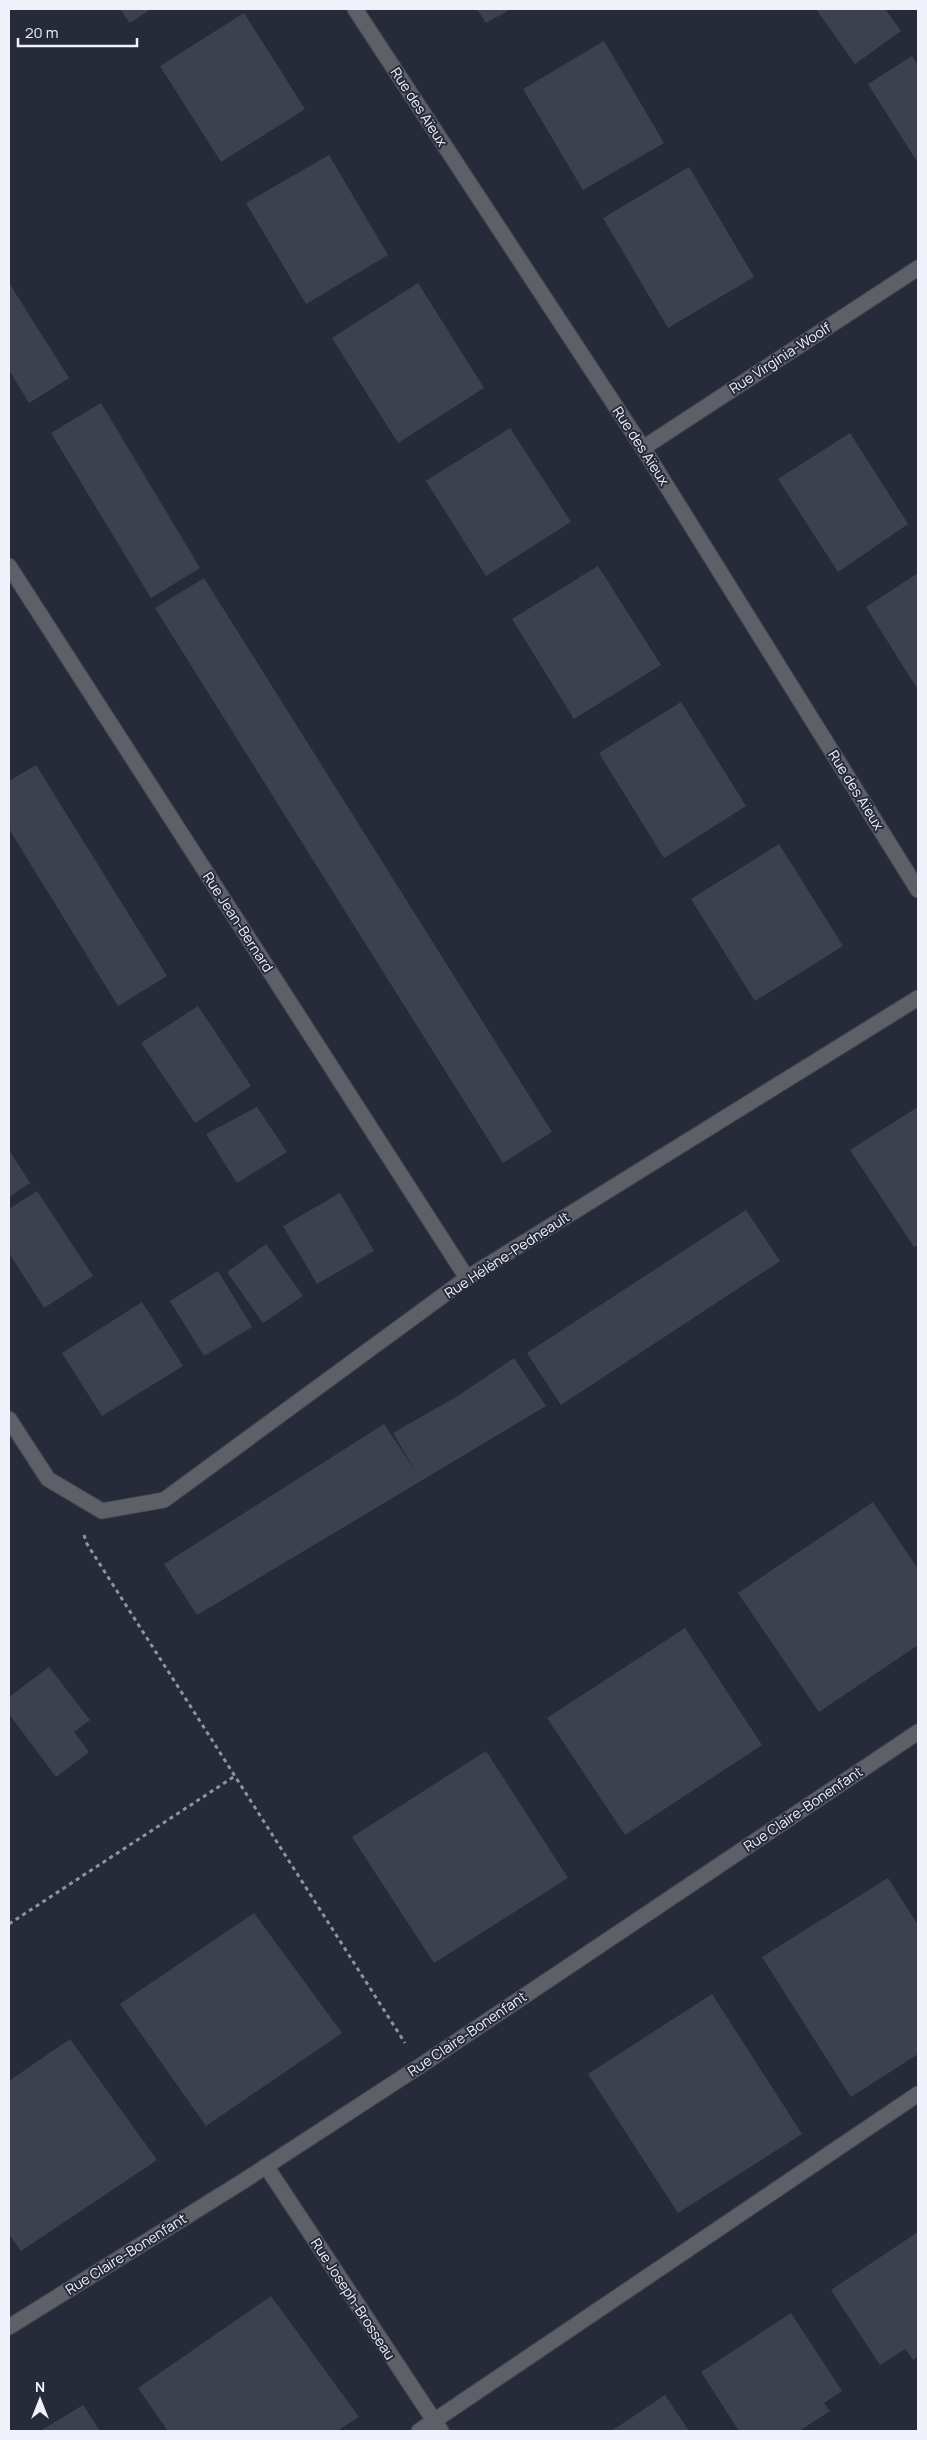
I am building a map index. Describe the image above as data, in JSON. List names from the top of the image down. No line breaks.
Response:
{"streets":{"street":["Rue des Aïeux","Rue Virginia-Woolf","Rue Jean-Bernard","Rue Hélène-Pedneault","Rue Claire-Bonenfant","Rue Joseph-Brosseau"]},"crossings":[["Rue des Aïeux","Rue Virginia-Woolf"],["Rue Jean-Bernard","Rue Hélène-Pedneault"],["Rue Claire-Bonenfant","Rue Joseph-Brosseau"]],"scale_bar":"20 m","north":"top"}
